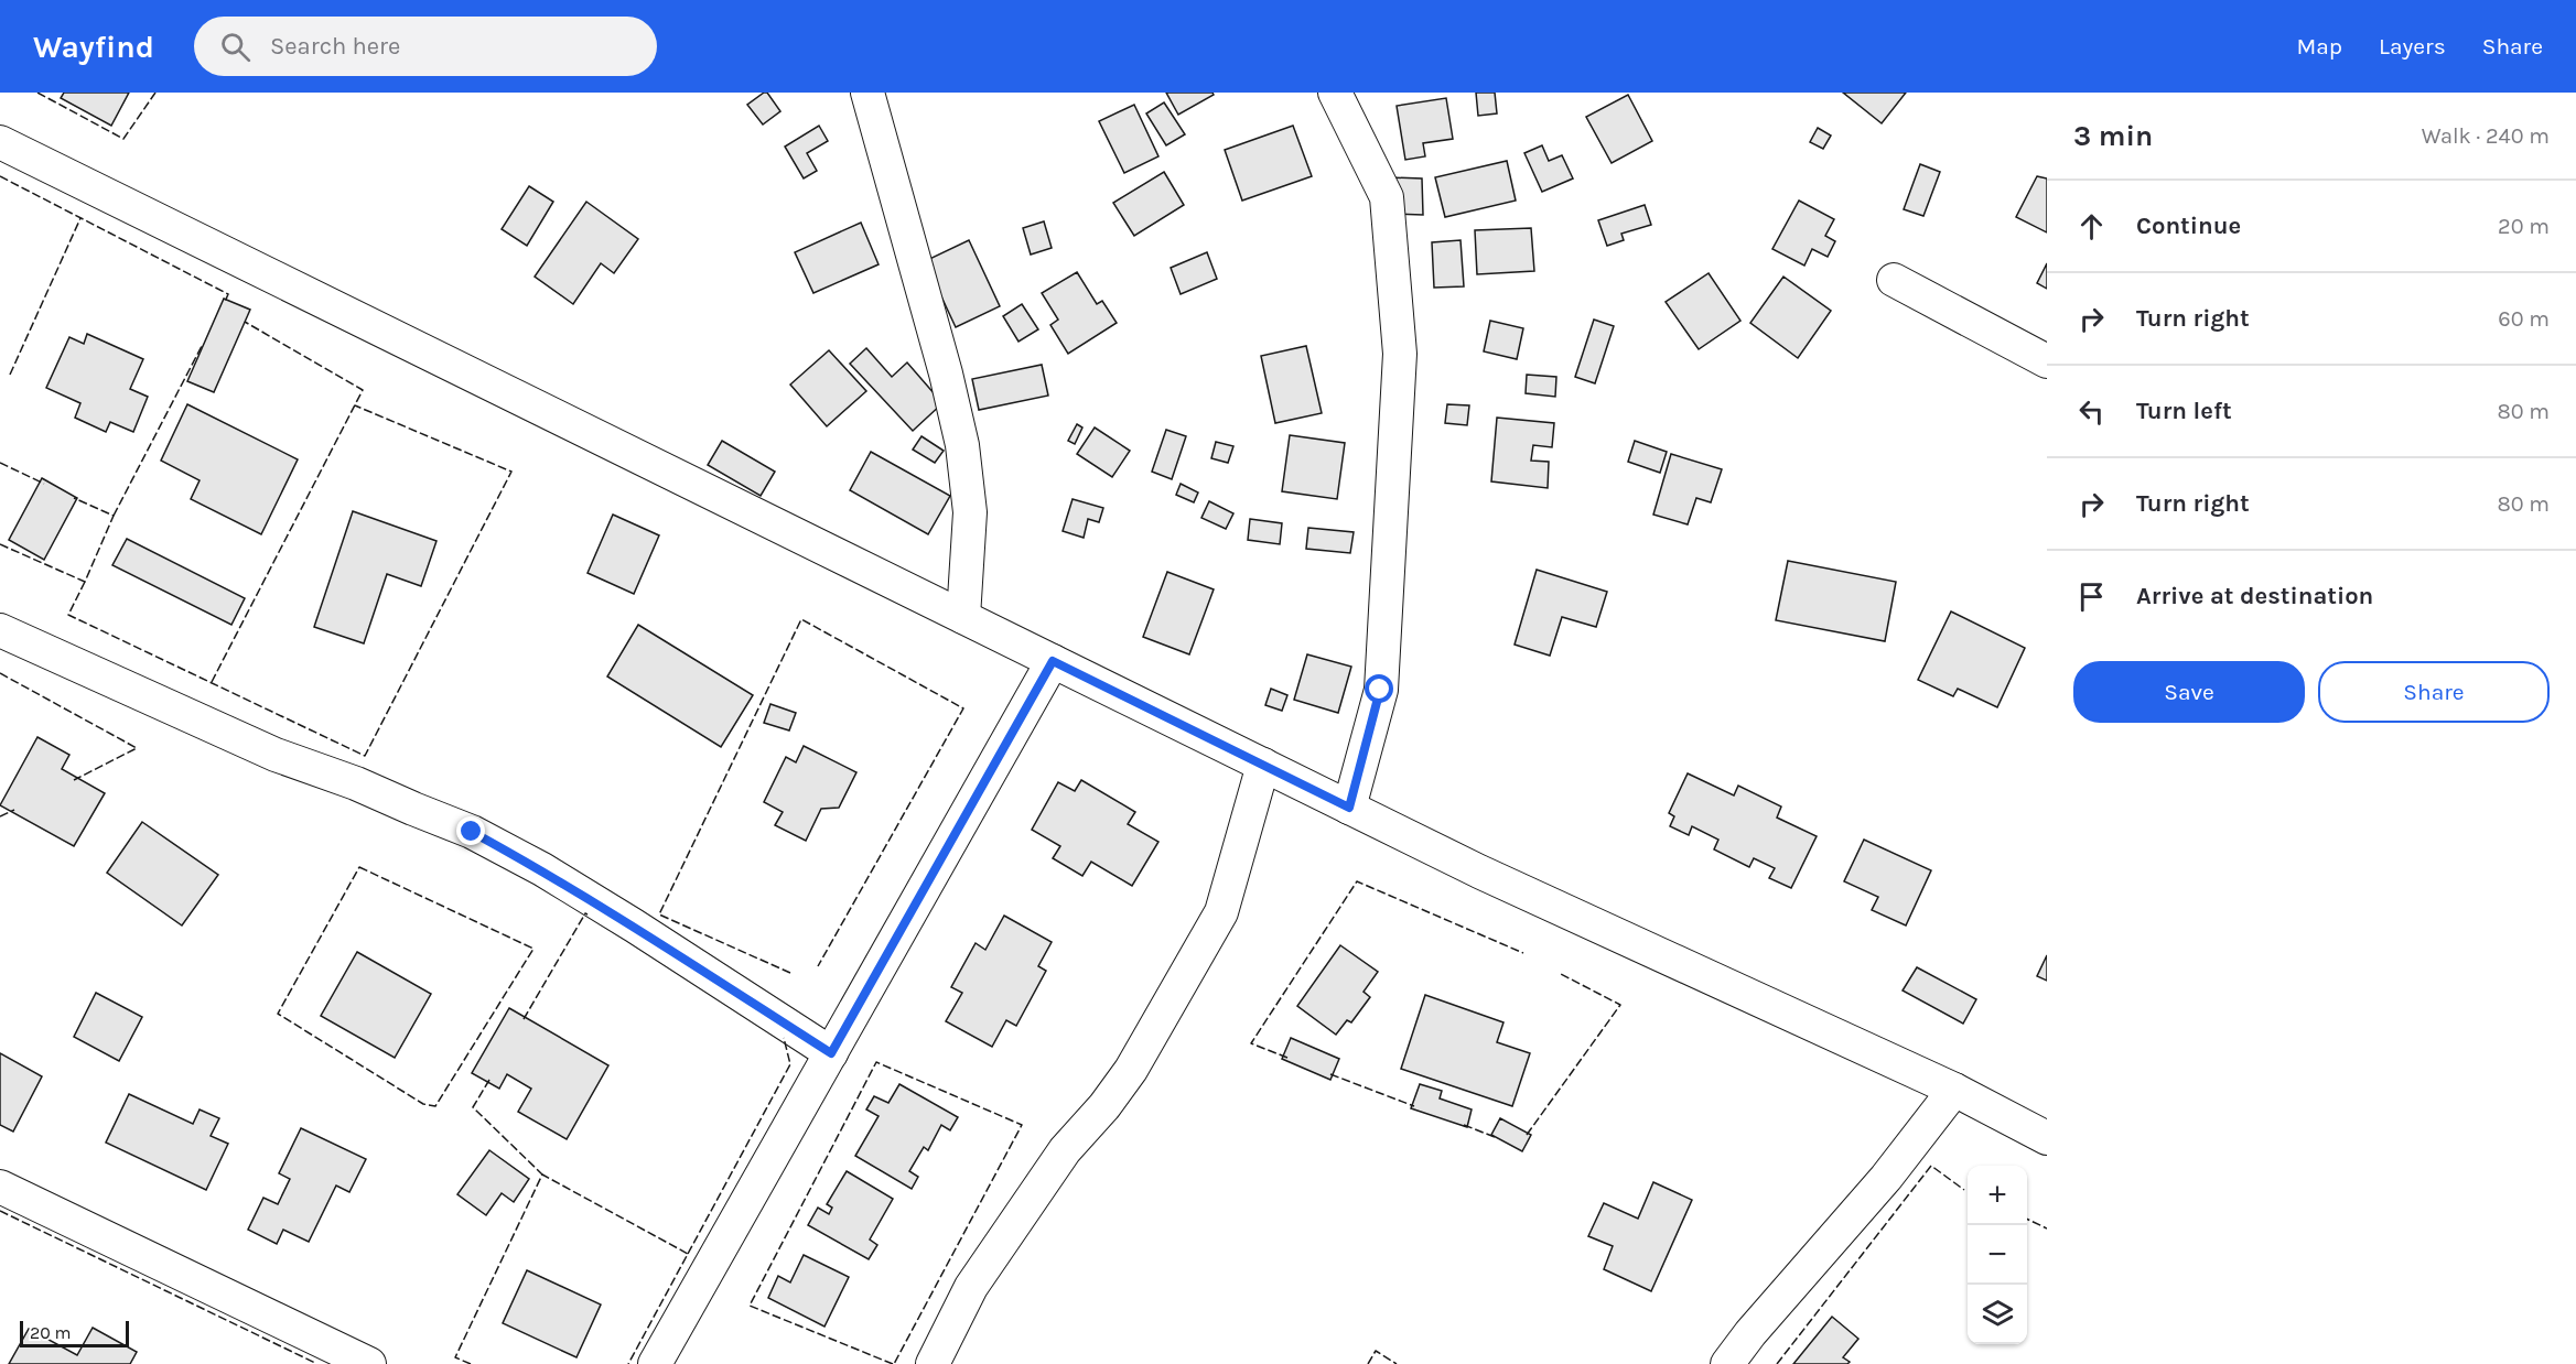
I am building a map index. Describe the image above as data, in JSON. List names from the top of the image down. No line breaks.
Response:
{"scale_bar":"20 m","page":{"header":"Wayfind","search":"Search here","nav":["Map","Layers","Share"],"heading":["3 min","Walk · 240 m"],"list":[["Continue","20 m"],["Turn right","60 m"],["Turn left","80 m"],["Turn right","80 m"],"Arrive at destination"],"buttons":["Save","Share"],"map_buttons":["+","−"],"scale":"20 m"}}
